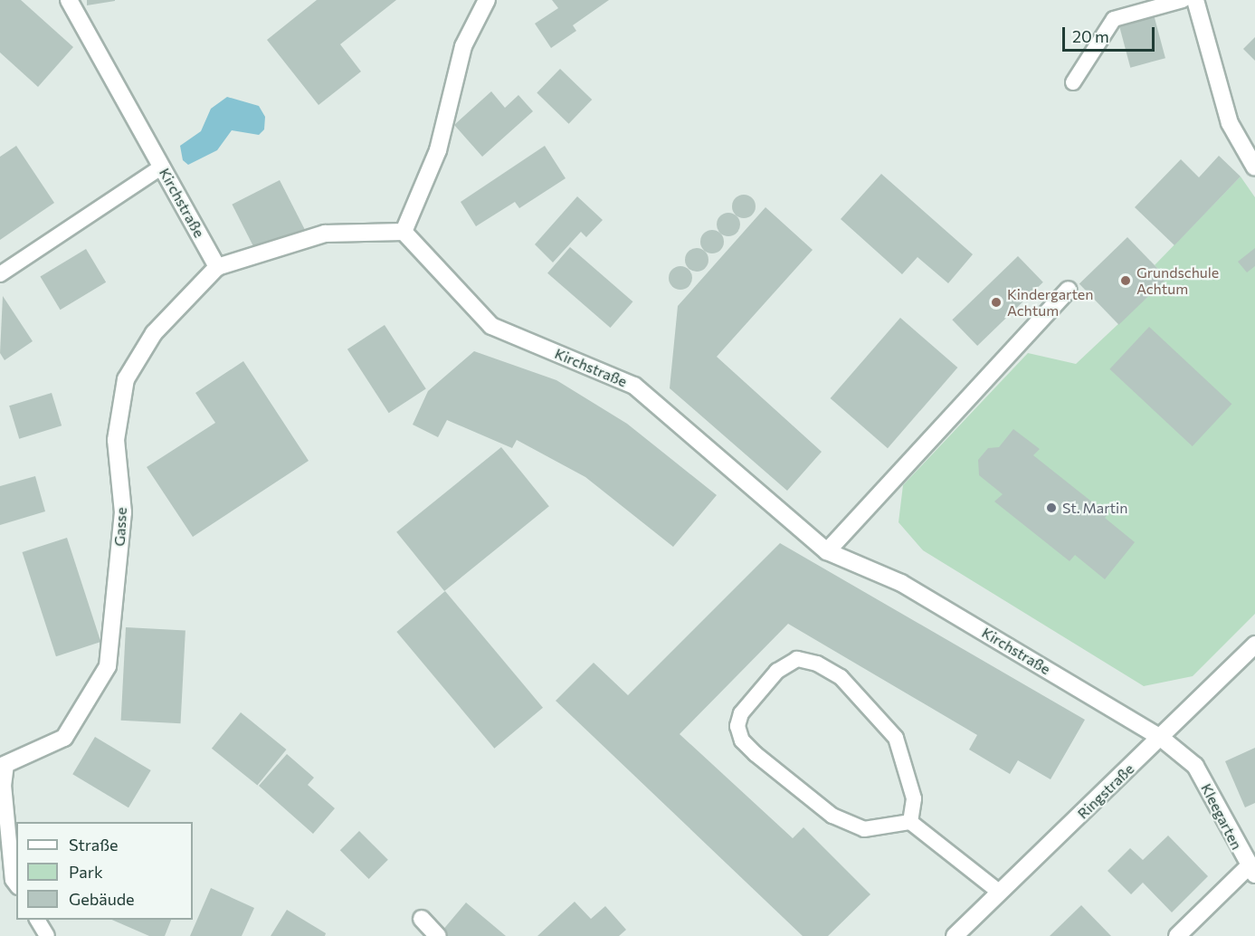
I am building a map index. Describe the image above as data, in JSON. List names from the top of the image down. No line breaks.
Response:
{"streets":{"street":["Kirchstraße","Gasse","Ringstraße","Kleegarten"]},"crossings":[["Kirchstraße","Gasse"],["Kirchstraße","Ringstraße"],["Kirchstraße","Kleegarten"]],"places":["Grundschule Achtum","Kindergarten Achtum","St. Martin"],"legend":["Straße","Park","Gebäude"],"scale_bar":"20 m"}
